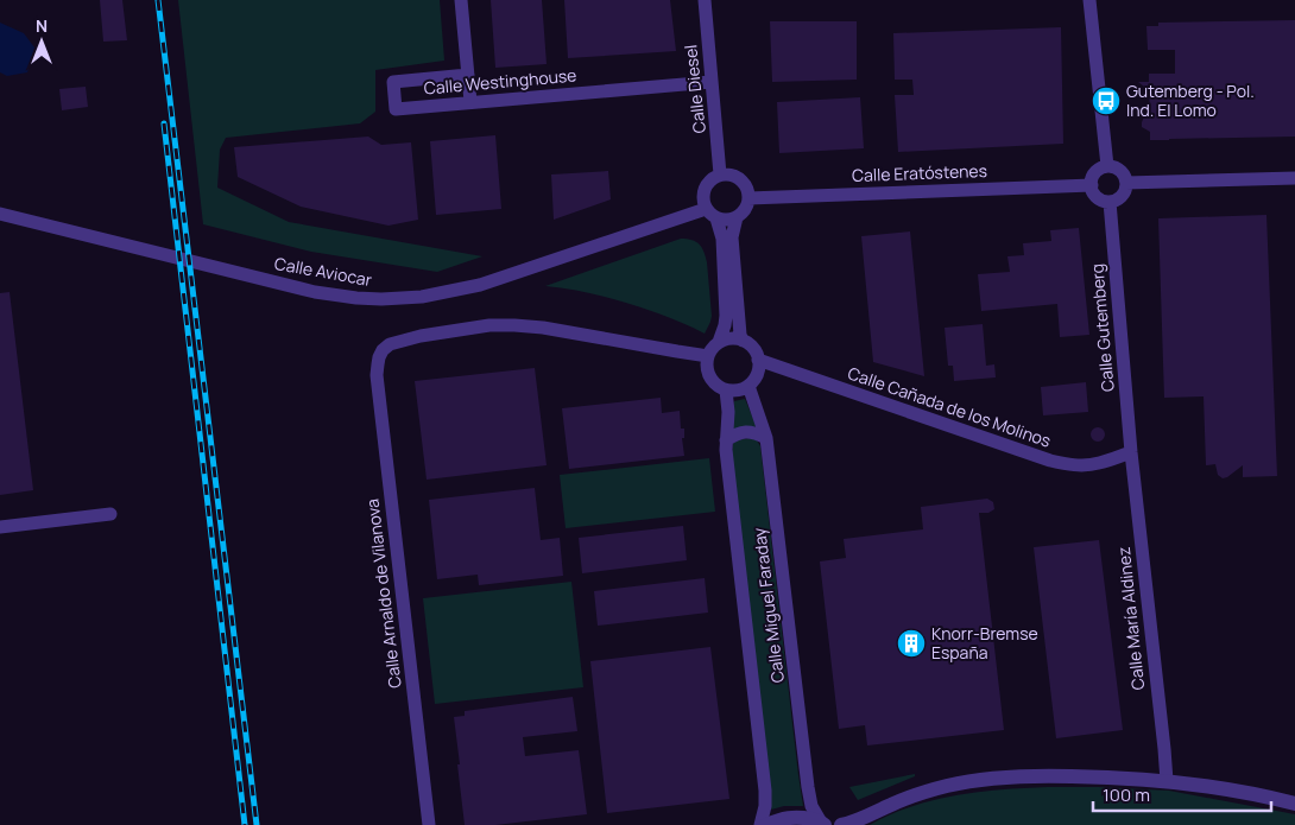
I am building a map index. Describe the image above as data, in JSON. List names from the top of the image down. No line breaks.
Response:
{"streets":{"street":["Calle Westinghouse","Calle Diesel","Calle Eratóstenes","Calle Aviocar","Calle Gutemberg","Calle Cañada de los Molinos","Calle Arnaldo de Vilanova","Calle Miguel Faraday","Calle María Aldinez"]},"crossings":[["Calle Westinghouse","Calle Diesel"],["Calle Diesel","Calle Eratóstenes"],["Calle Diesel","Calle Aviocar"],["Calle Eratóstenes","Calle Aviocar"],["Calle Eratóstenes","Calle Gutemberg"],["Calle Gutemberg","Calle Cañada de los Molinos"],["Calle Gutemberg","Calle María Aldinez"],["Calle Cañada de los Molinos","Calle Arnaldo de Vilanova"],["Calle Cañada de los Molinos","Calle Miguel Faraday"],["Calle Cañada de los Molinos","Calle María Aldinez"],["Calle Arnaldo de Vilanova","Calle Miguel Faraday"]],"places":{"bus stop":["Gutemberg - Pol. Ind. El Lomo"],"building":["Knorr-Bremse España"]},"scale_bar":"100 m","north":"top"}
